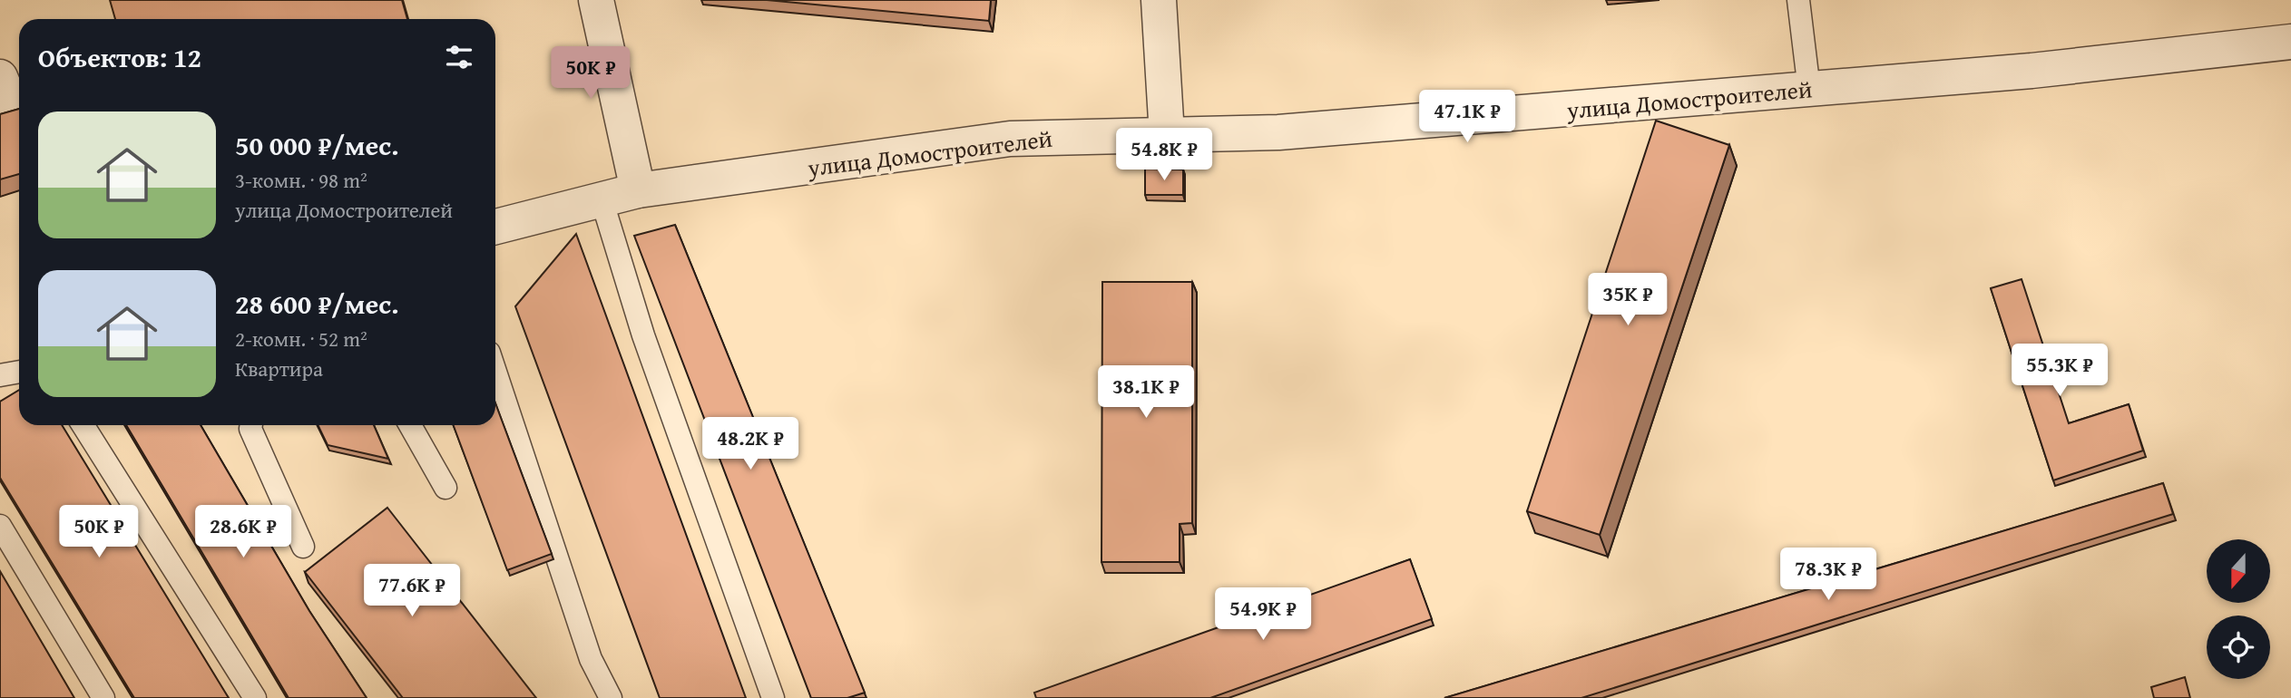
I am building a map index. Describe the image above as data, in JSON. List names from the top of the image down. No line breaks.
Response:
{"streets":{"street":["улица Домостроителей"]},"north":"bottom","page":{"heading":"Объектов: 12","price":["50K ₽","47.1K ₽","54.8K ₽","35K ₽","55.3K ₽","38.1K ₽","48.2K ₽","50K ₽","28.6K ₽","78.3K ₽","77.6K ₽","54.9K ₽"],"list":[{"name":"50 000 ₽/мес.","note":"3-комн. · 98 m² · улица Домостроителей"},{"name":"28 600 ₽/мес.","note":"2-комн. · 52 m² · Квартира"}]}}
